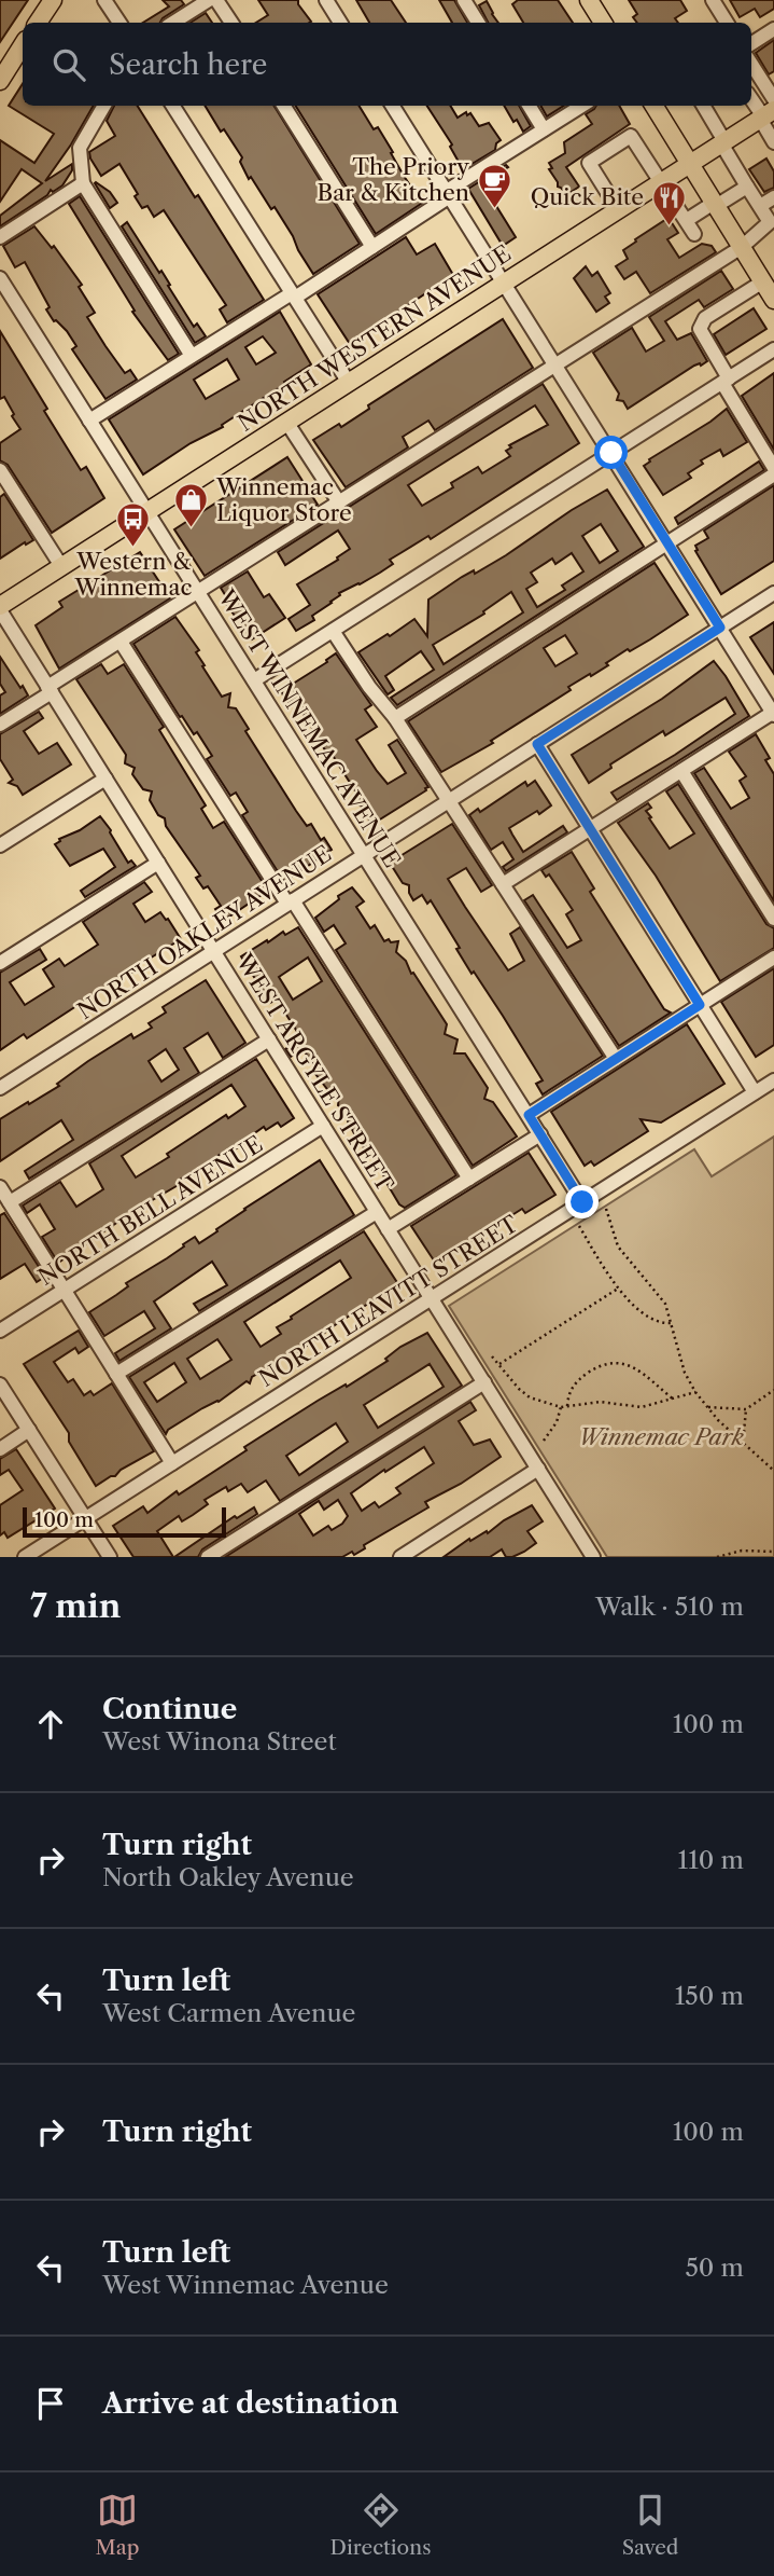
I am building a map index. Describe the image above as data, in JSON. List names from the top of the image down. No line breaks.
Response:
{"streets":{"main road":["NORTH WESTERN AVENUE"],"street":["WEST WINNEMAC AVENUE","NORTH OAKLEY AVENUE","WEST ARGYLE STREET","NORTH BELL AVENUE","NORTH LEAVITT STREET"]},"crossings":[["NORTH WESTERN AVENUE","WEST WINNEMAC AVENUE"],["NORTH WESTERN AVENUE","WEST ARGYLE STREET"],["WEST WINNEMAC AVENUE","NORTH OAKLEY AVENUE"],["WEST WINNEMAC AVENUE","NORTH LEAVITT STREET"],["NORTH OAKLEY AVENUE","WEST ARGYLE STREET"],["WEST ARGYLE STREET","NORTH BELL AVENUE"],["WEST ARGYLE STREET","NORTH LEAVITT STREET"]],"parks":["Winnemac Park"],"places":{"cafe":["The Priory Bar & Kitchen"],"restaurant":["Quick Bite"],"shop":["Winnemac Liquor Store"],"bus stop":["Western & Winnemac"]},"scale_bar":"100 m","page":{"search":"Search here","scale":"100 m","heading":["7 min","Walk · 510 m"],"list":[["Continue","West Winona Street","100 m"],["Turn right","North Oakley Avenue","110 m"],["Turn left","West Carmen Avenue","150 m"],["Turn right","100 m"],["Turn left","West Winnemac Avenue","50 m"],"Arrive at destination"],"nav":["Map","Directions","Saved"]}}
